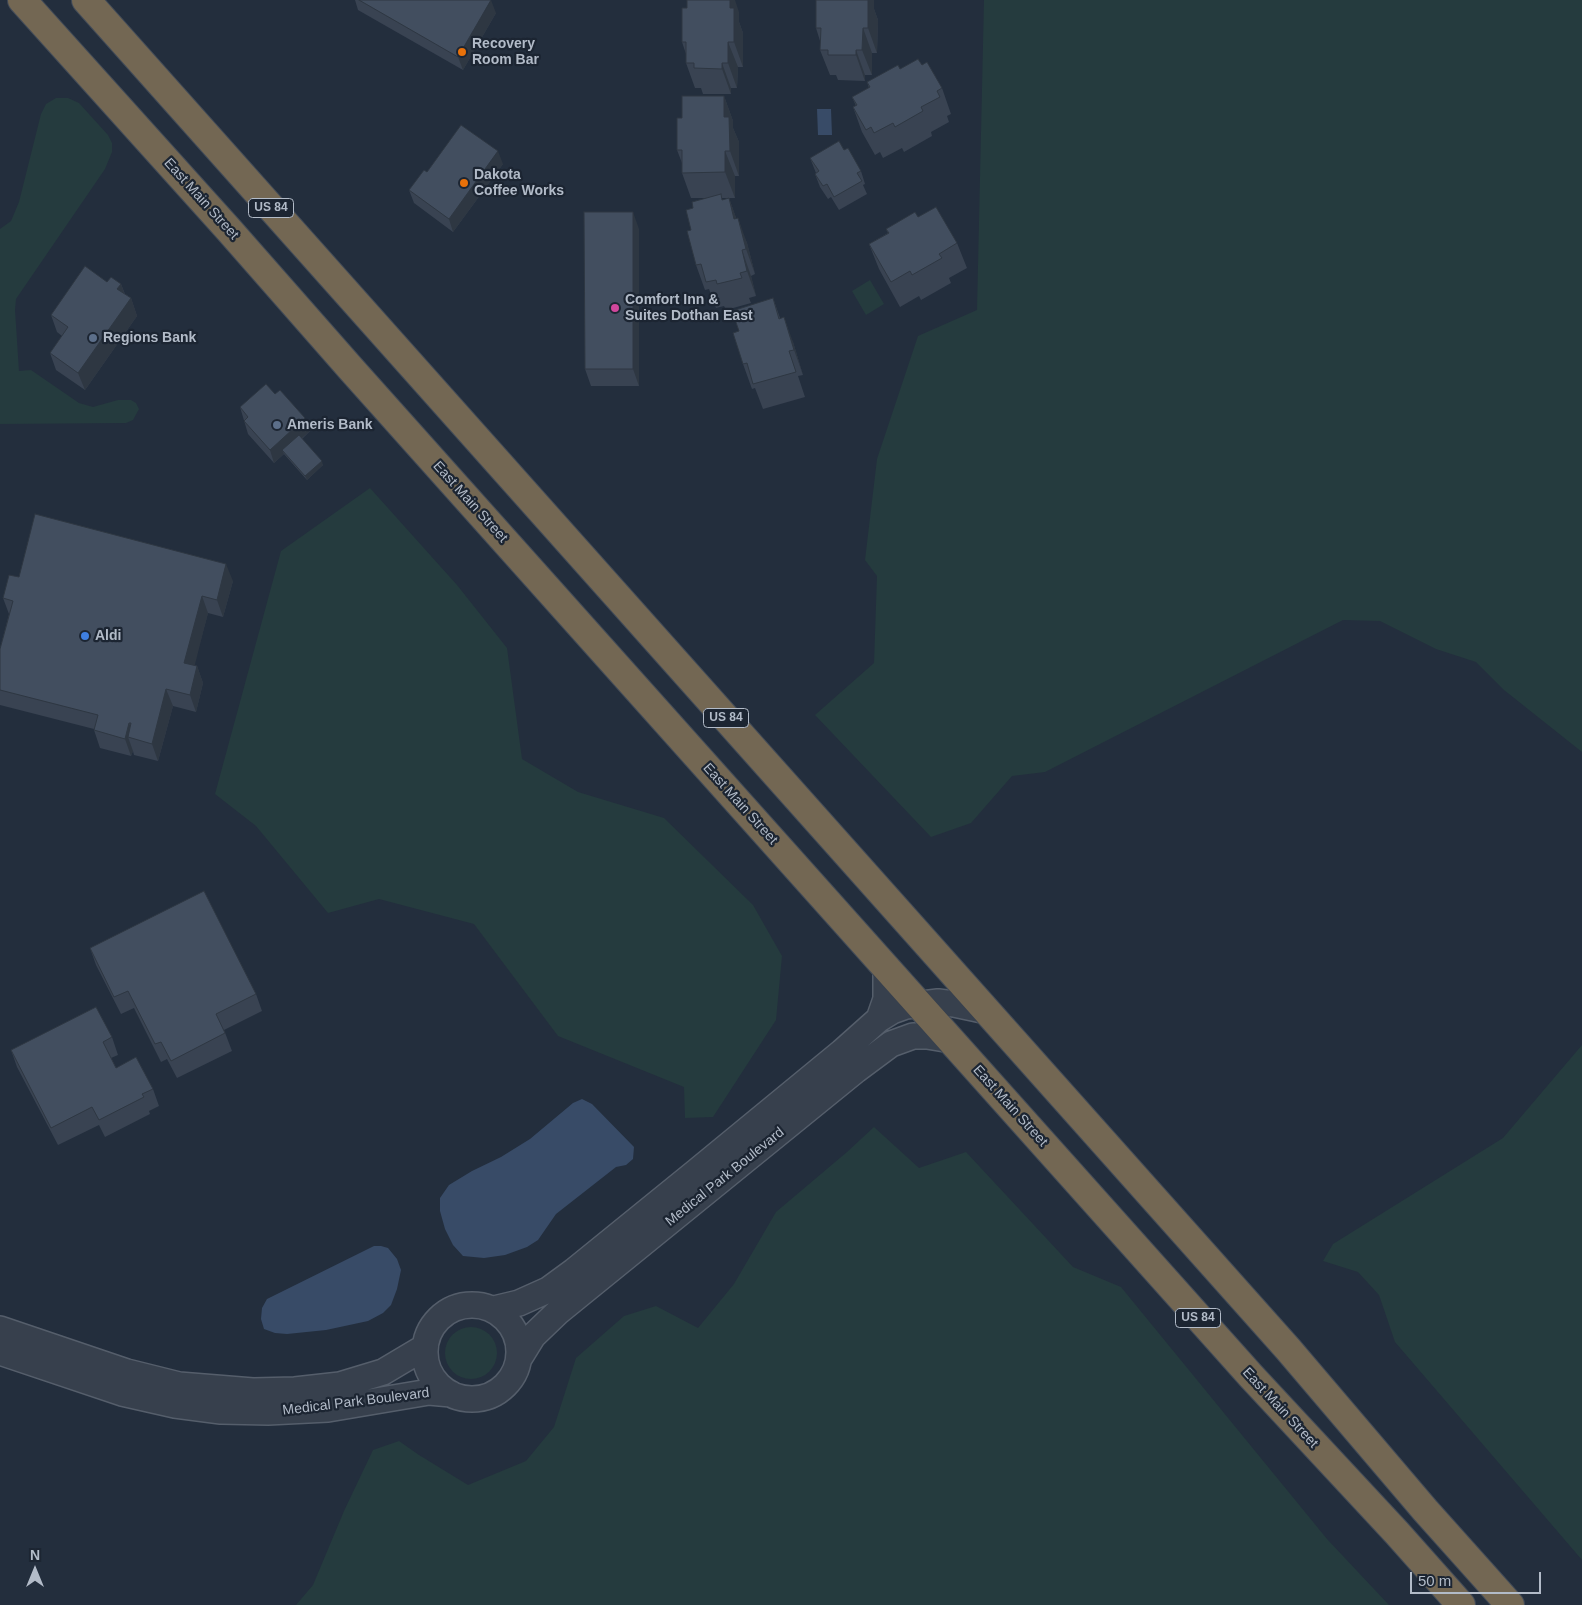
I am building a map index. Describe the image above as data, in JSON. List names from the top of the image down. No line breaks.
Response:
{"streets":{"highway":["East Main Street","US 84"],"street":["Medical Park Boulevard"]},"crossings":[["East Main Street","Medical Park Boulevard"],["US 84","Medical Park Boulevard"]],"places":["Recovery Room Bar","Dakota Coffee Works","Comfort Inn & Suites Dothan East","Regions Bank","Ameris Bank","Aldi"],"scale_bar":"50 m","north":"top"}
